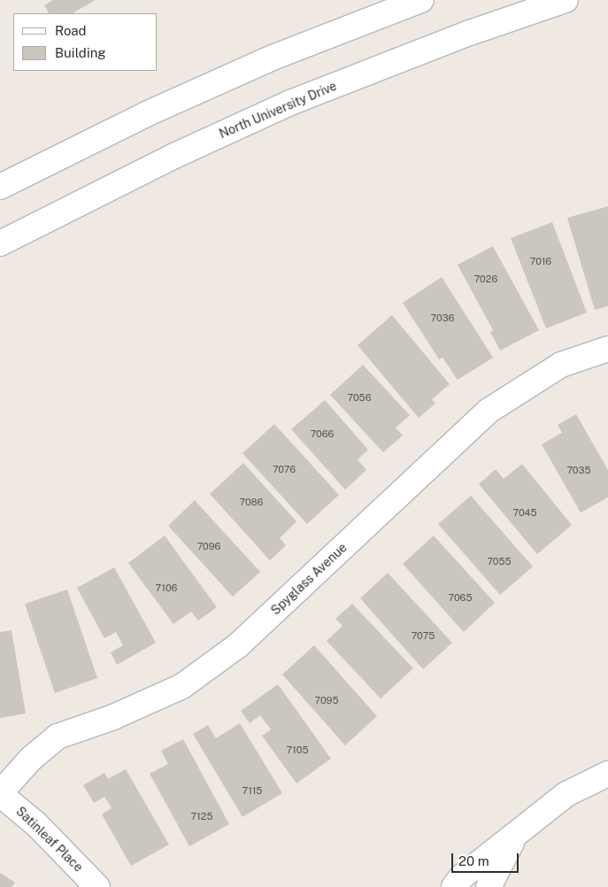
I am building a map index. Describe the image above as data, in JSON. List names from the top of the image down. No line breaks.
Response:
{"streets":{"street":["North University Drive","Spyglass Avenue","Satinleaf Place"]},"crossings":[["Spyglass Avenue","Satinleaf Place"]],"house_numbers":["7016","7026","7036","7056","7066","7076","7035","7086","7045","7096","7055","7106","7065","7075","7095","7105","7115","7125"],"legend":["Road","Building"],"scale_bar":"20 m"}
